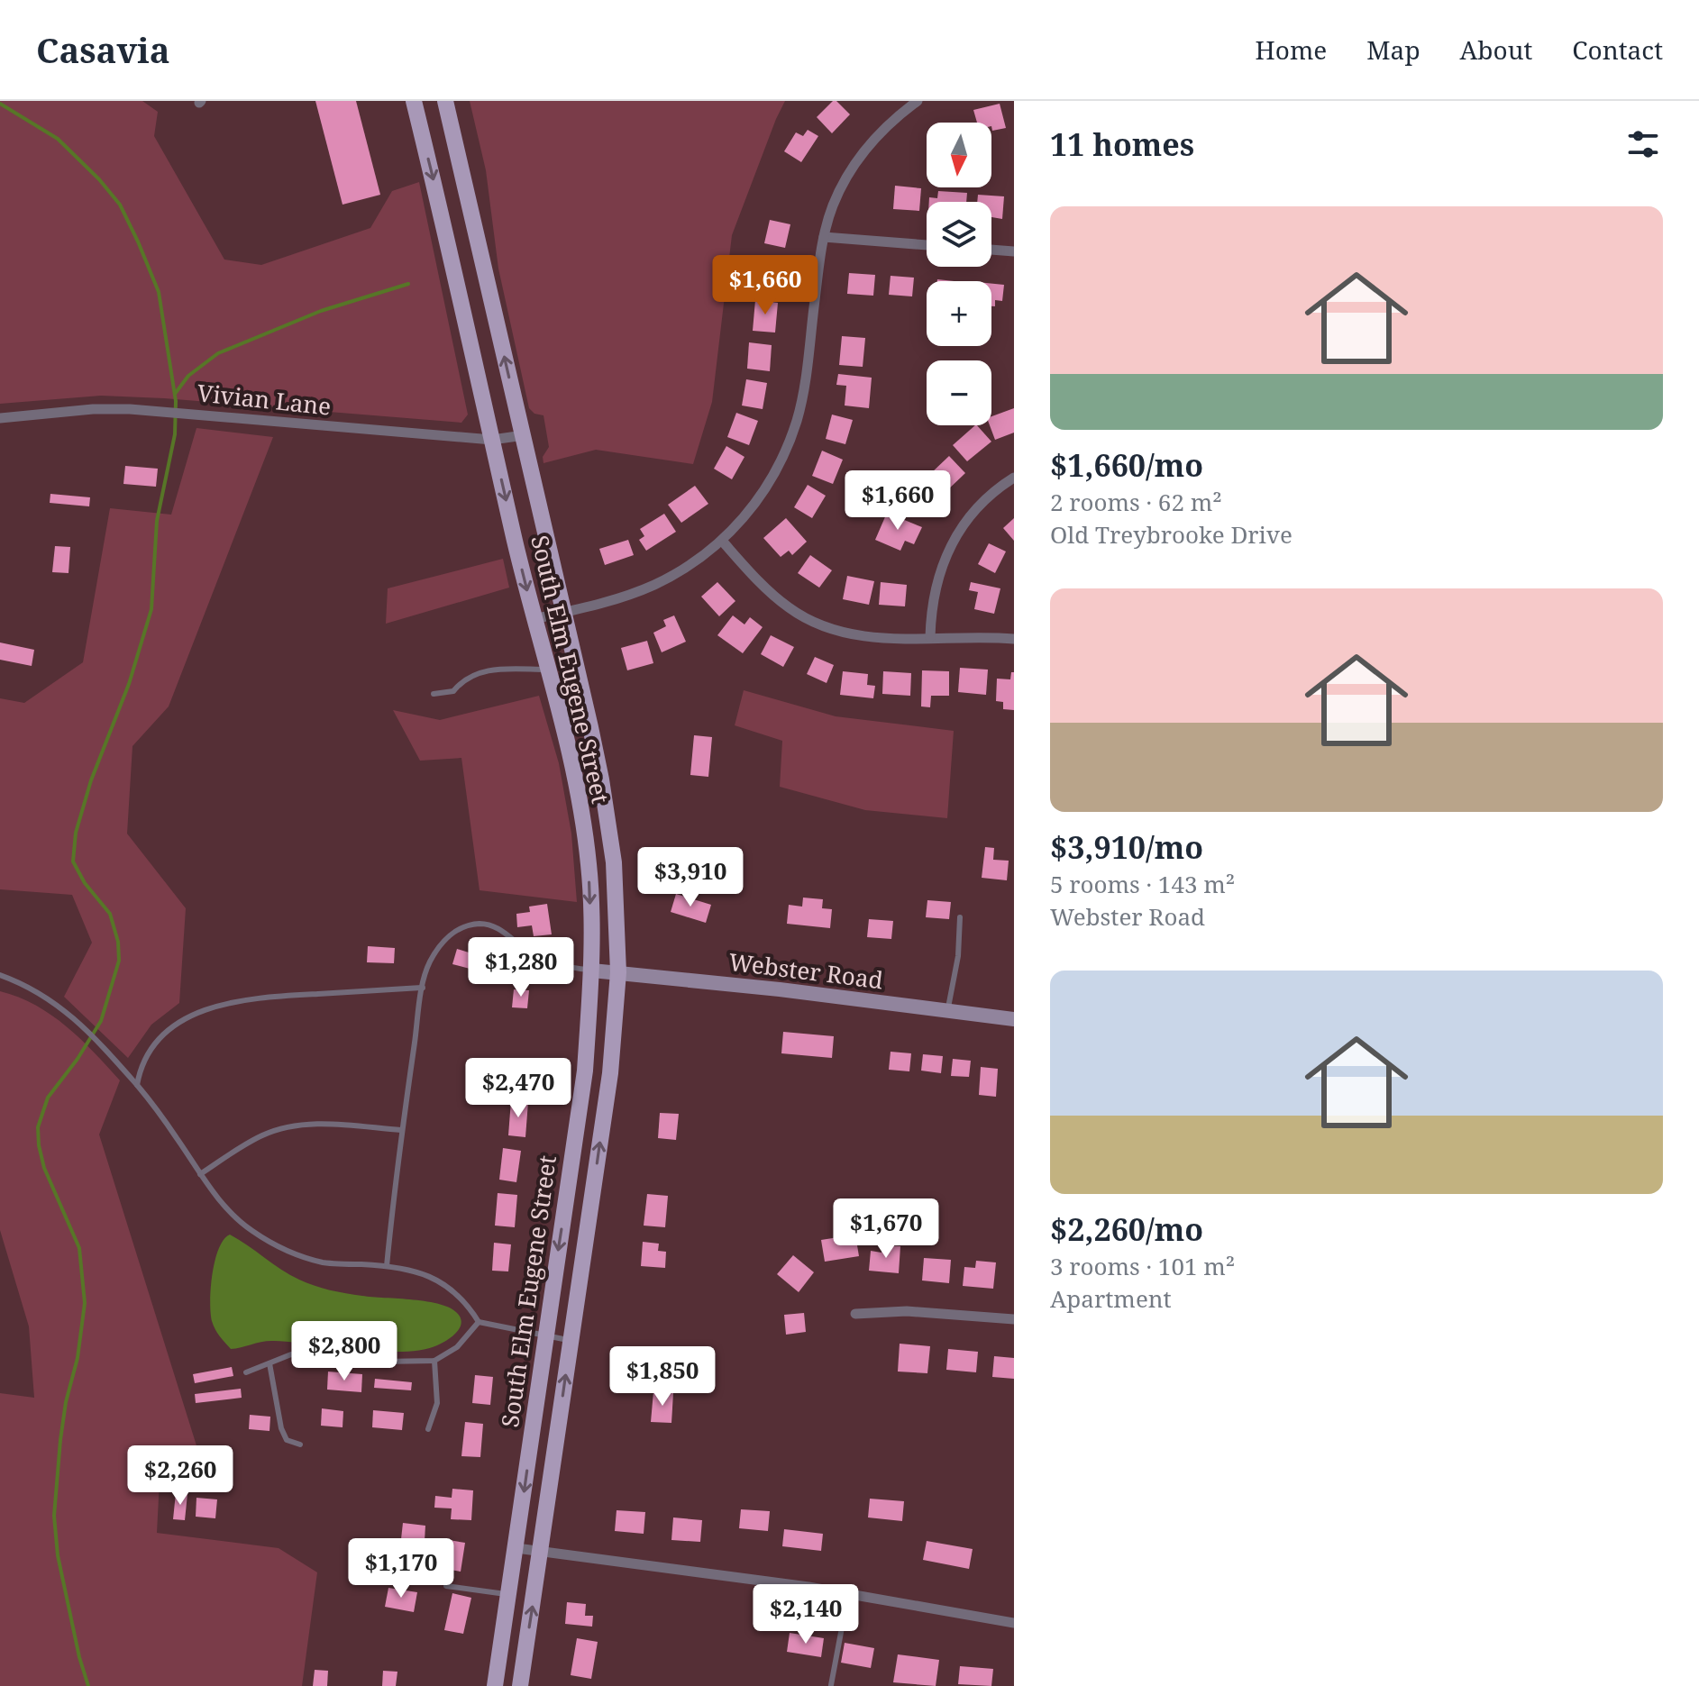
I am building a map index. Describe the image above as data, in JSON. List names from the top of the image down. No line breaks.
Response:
{"streets":{"main road":["South Elm Eugene Street"],"street":["Vivian Lane","Webster Road"]},"crossings":[["Vivian Lane","South Elm Eugene Street"],["South Elm Eugene Street","Webster Road"]],"north":"bottom","page":{"header":"Casavia","nav":["Home","Map","About","Contact"],"heading":"11 homes","map_buttons":["+","−"],"list":[{"name":"$1,660/mo","note":"2 rooms · 62 m² · Old Treybrooke Drive"},{"name":"$3,910/mo","note":"5 rooms · 143 m² · Webster Road"},{"name":"$2,260/mo","note":"3 rooms · 101 m² · Apartment"}],"price":["$1,660","$1,660","$3,910","$1,280","$2,470","$1,670","$2,800","$1,850","$2,260","$1,170","$2,140"]}}
